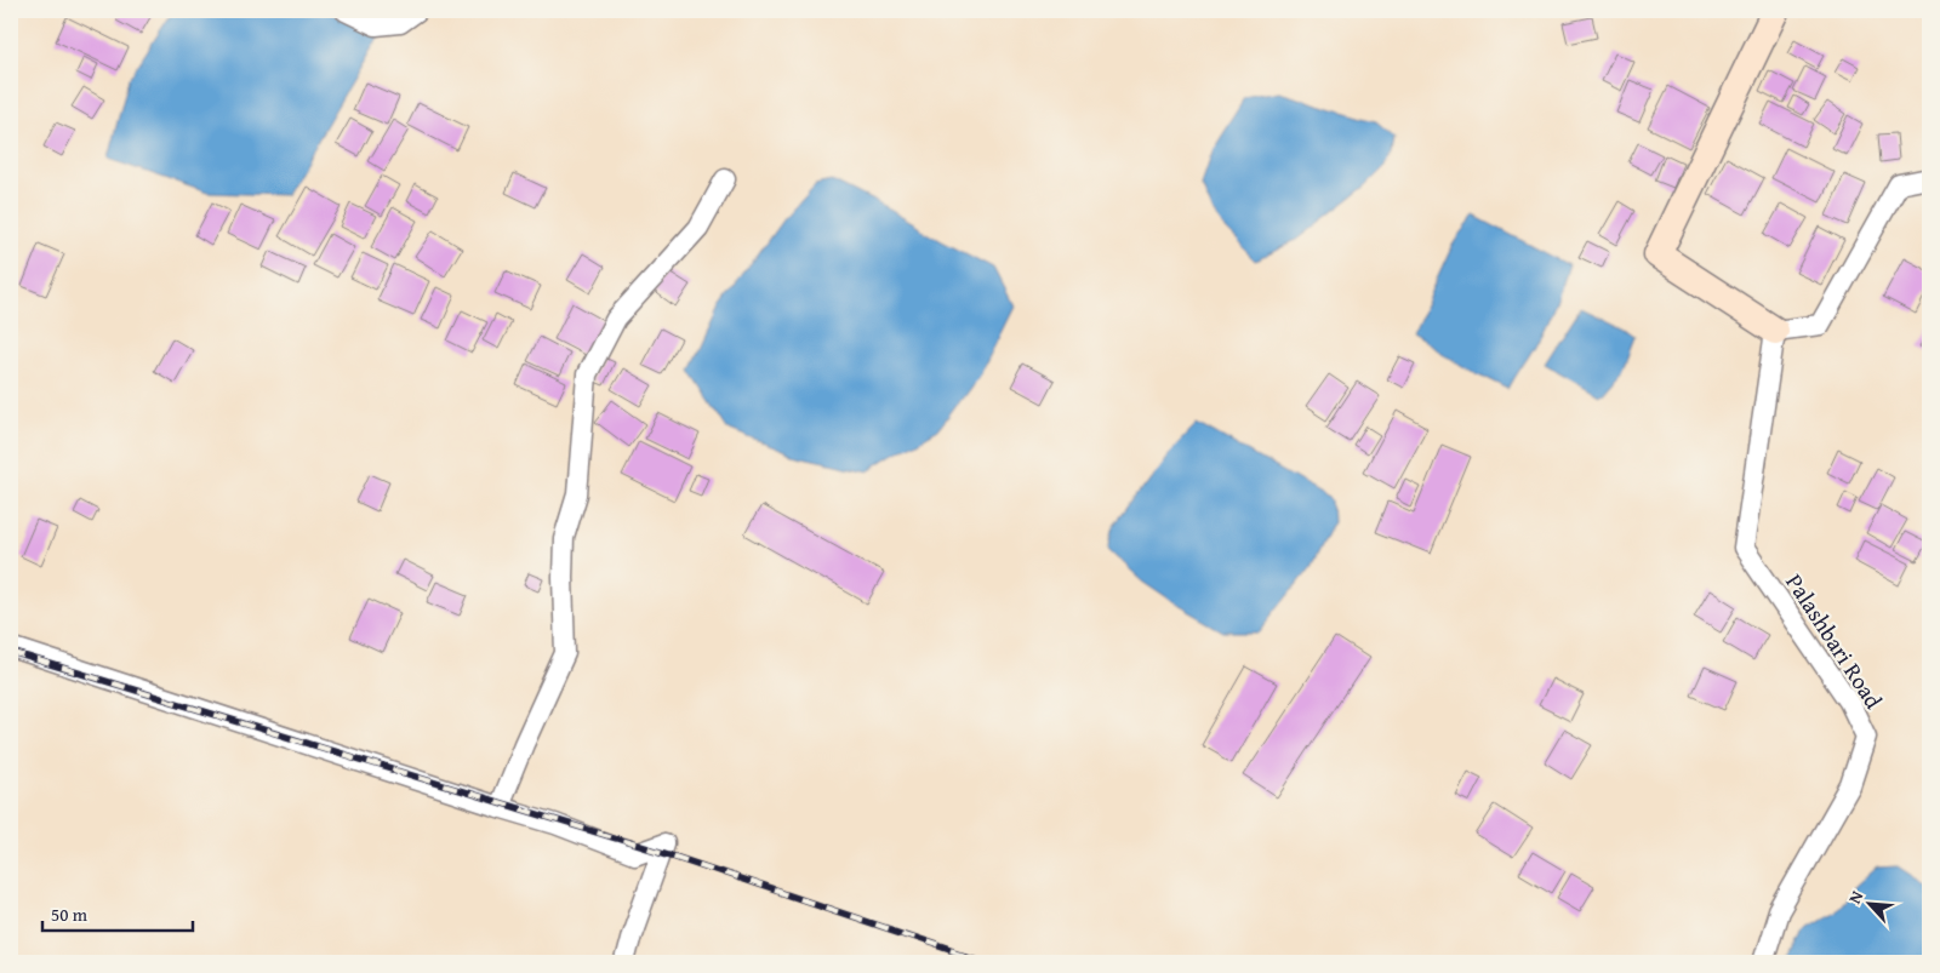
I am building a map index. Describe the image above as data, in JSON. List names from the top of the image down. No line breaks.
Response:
{"streets":{"street":["Palashbari Road"]},"scale_bar":"50 m","north":"top left"}
